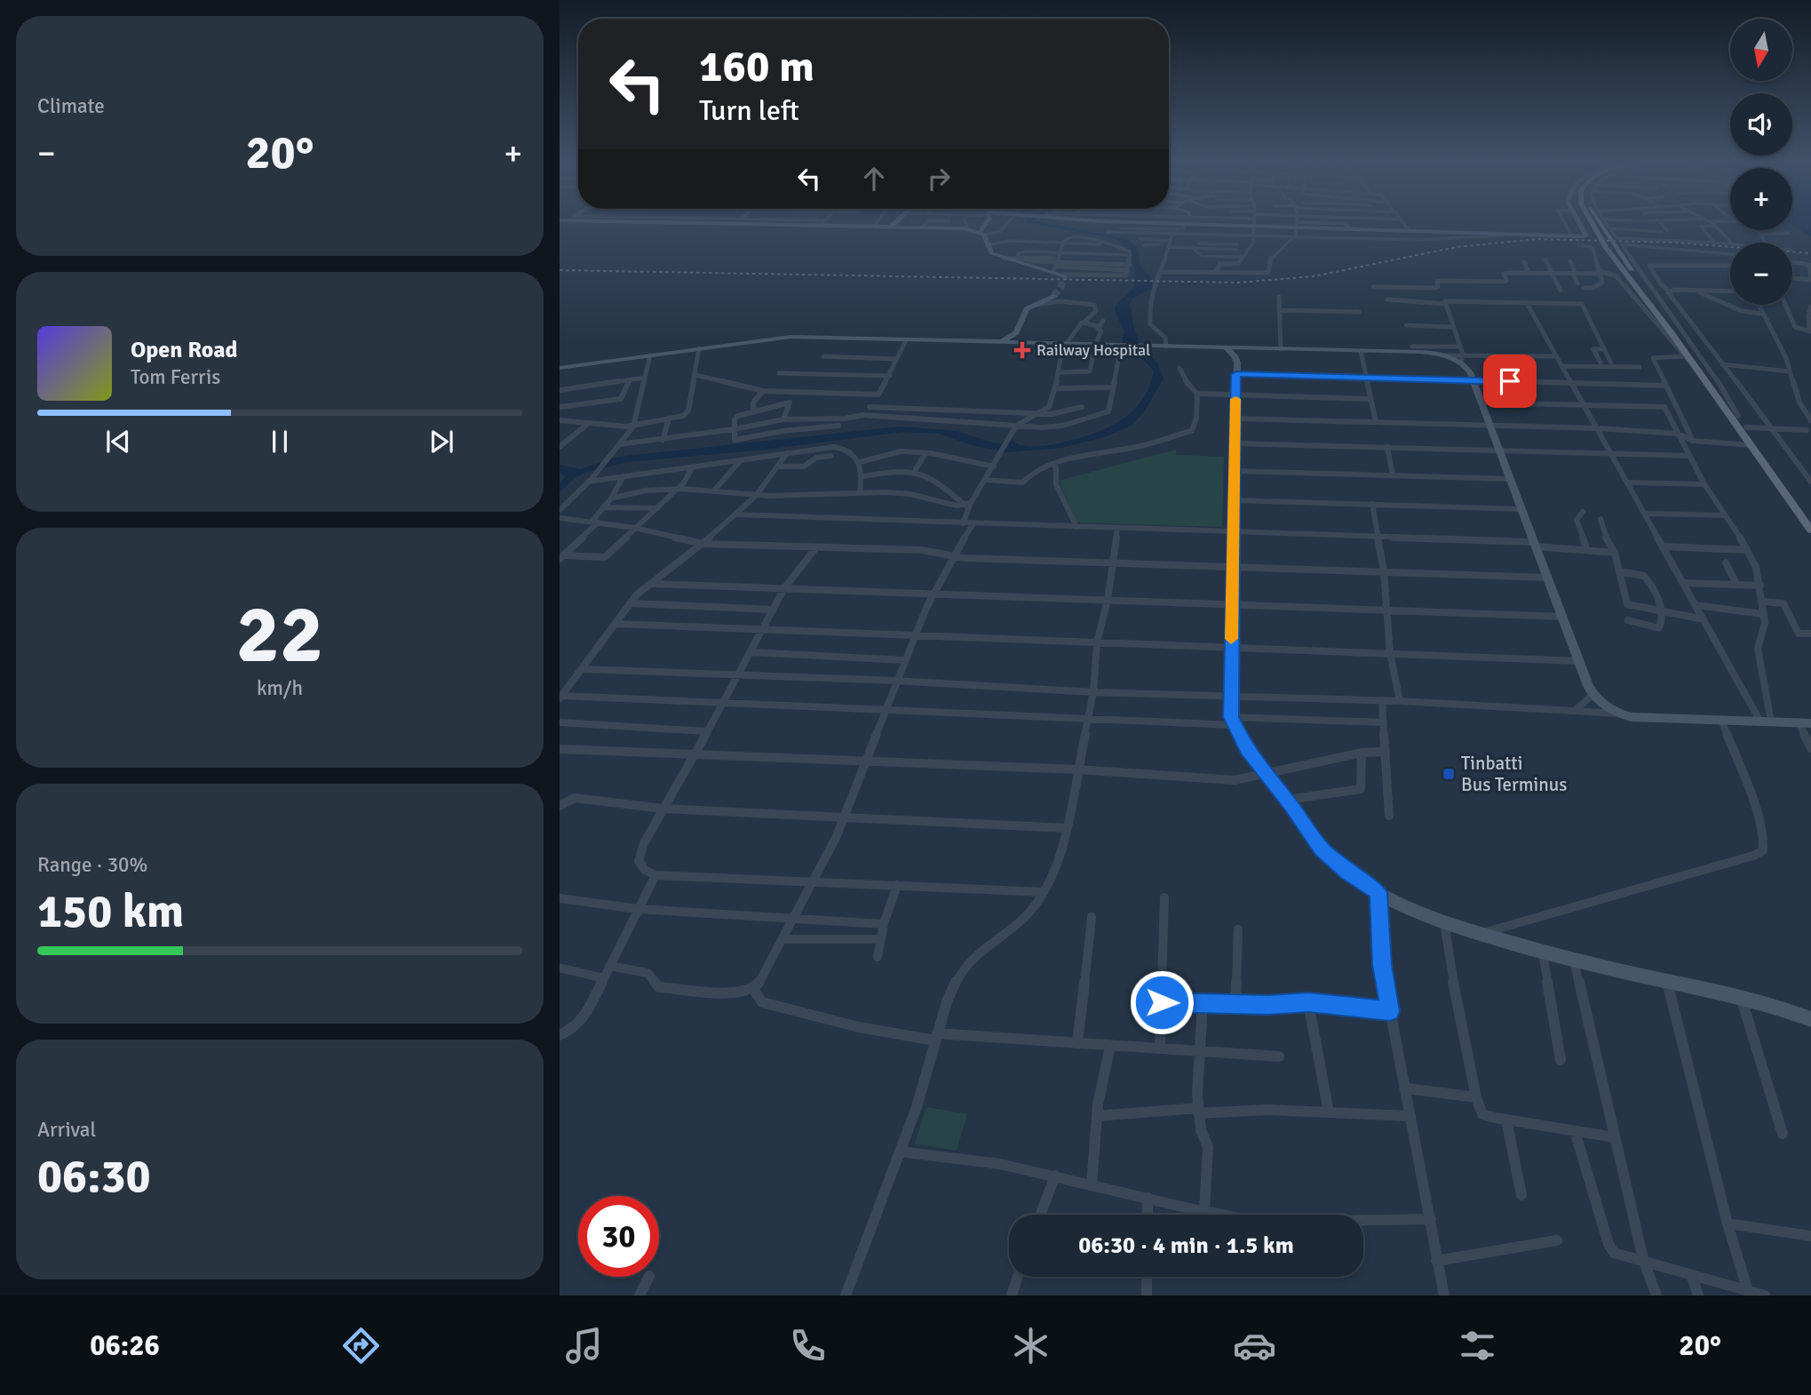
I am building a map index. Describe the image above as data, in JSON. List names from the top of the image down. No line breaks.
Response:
{"places":{"health":["Railway Hospital"],"transit":["Tinbatti Bus Terminus"]},"north":"bottom","page":{"tile":["Climate",["22","km/h"],["Range · 30%","150 km"],["Arrival","06:30"]],"map_buttons":["+","−"],"turn":["160 m","Turn left"],"heat":["−","20°","+"],"song":["Open Road","Tom Ferris"],"limit":"30","trip":"06:30 · 4 min · 1.5 km","tabs":["06:26","20°"]}}
